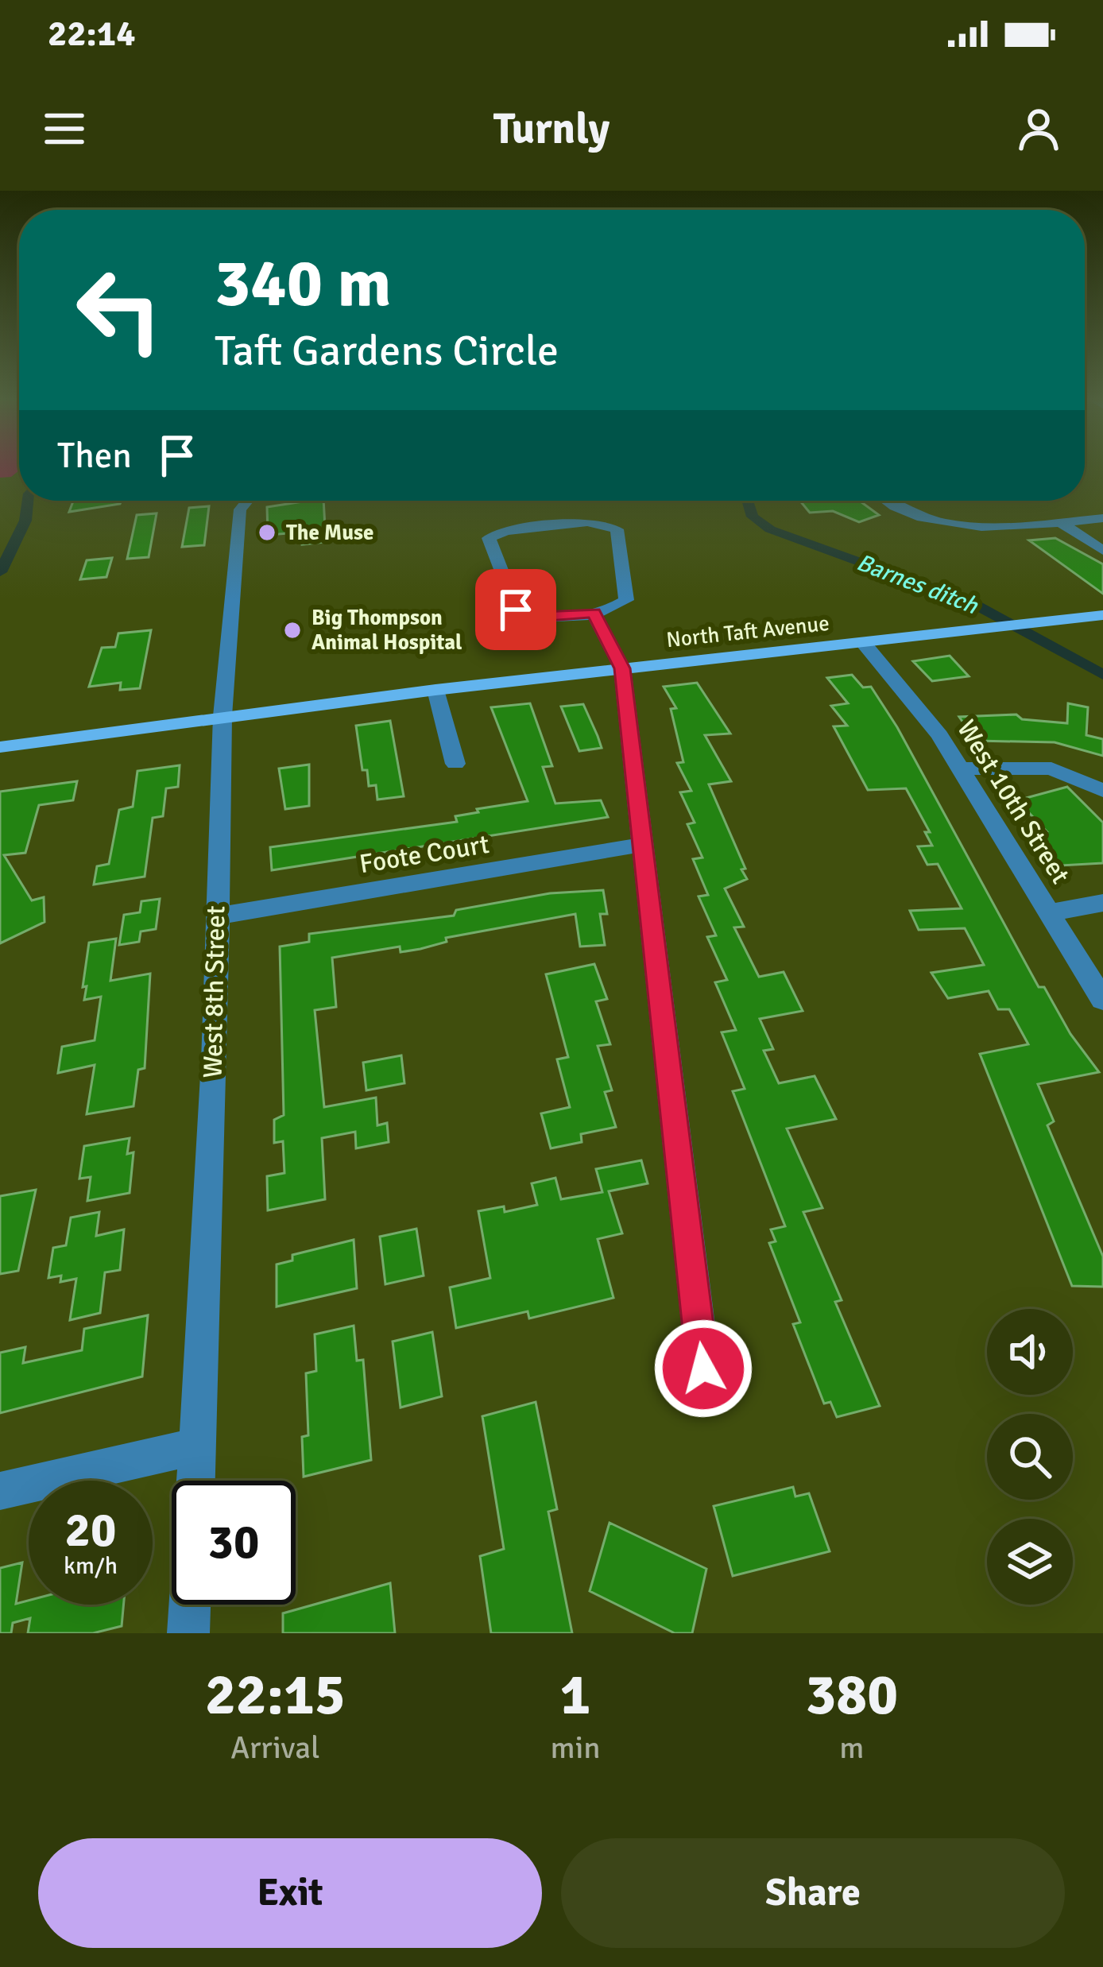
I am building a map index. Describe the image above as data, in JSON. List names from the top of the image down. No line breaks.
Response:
{"streets":{"main road":["North Taft Avenue"],"street":["West 10th Street","Foote Court","West 8th Street"]},"crossings":[["North Taft Avenue","West 10th Street"],["North Taft Avenue","West 8th Street"],["Foote Court","West 8th Street"]],"water":["Barnes ditch"],"places":["The Muse","Big Thompson Animal Hospital"],"page":{"status":"22:14","header":"Turnly","turn":["340 m","Taft Gardens Circle"],"then":"Then","speed":"20 km/h","limit":"30","eta":["22:15","Arrival","1","min","380","m"],"buttons":["Exit","Share"]}}
